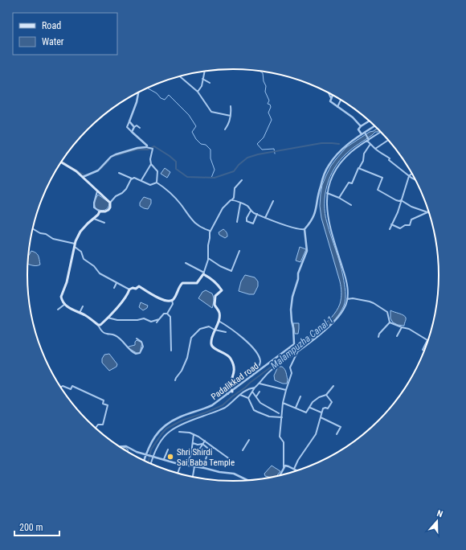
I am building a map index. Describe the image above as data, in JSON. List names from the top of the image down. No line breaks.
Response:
{"streets":{"street":["Padalikkad road"]},"water":["Malampuzha Canal 1"],"places":["Shri Shirdi Sai Baba Temple"],"legend":["Road","Water"],"scale_bar":"200 m","north":"top"}
